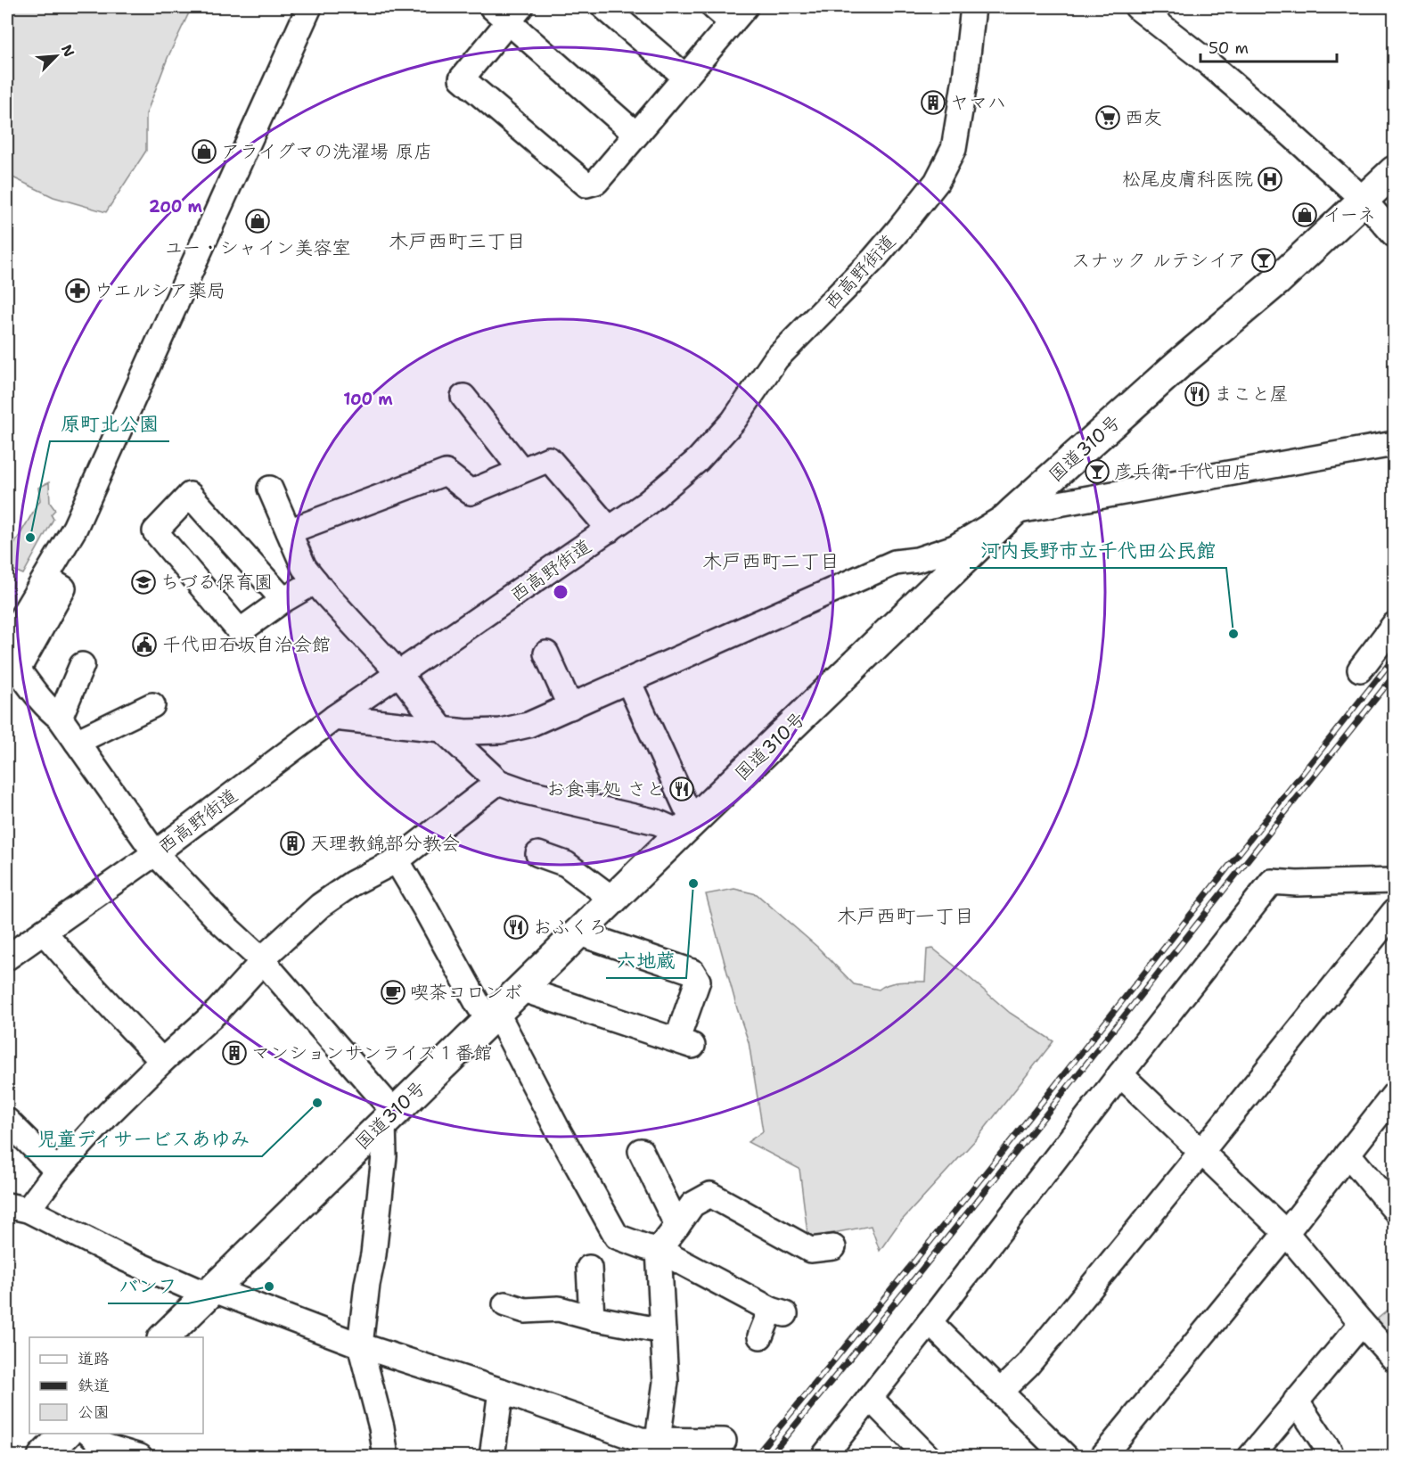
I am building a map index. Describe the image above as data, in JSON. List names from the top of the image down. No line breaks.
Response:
{"streets":{"highway":["国道310号"],"street":["西高野街道"]},"districts":["木戸西町三丁目","木戸西町二丁目","木戸西町一丁目"],"places":{"building":["ヤマハ","天理教錦部分教会","マンションサンライズ１番館"],"supermarket":["西友"],"shop":["アライグマの洗濯場 原店","イーネ","ユー・シャイン美容室"],"hospital":["松尾皮膚科医院"],"bar":["スナック ルテシイア","彦兵衛 千代田店"],"pharmacy":["ウエルシア薬局"],"restaurant":["まこと屋","お食事処 さと","おふくろ"],"other":["原町北公園","河内長野市立千代田公民館","六地蔵","児童ディサービスあゆみ","バンフ"],"school or university":["ちづる保育園"],"public building":["千代田石坂自治会館"],"cafe":["喫茶コロンボ"]},"legend":["道路","鉄道","公園"],"scale_bar":"50 m","north":"top right","rings":["200 m","100 m"]}
